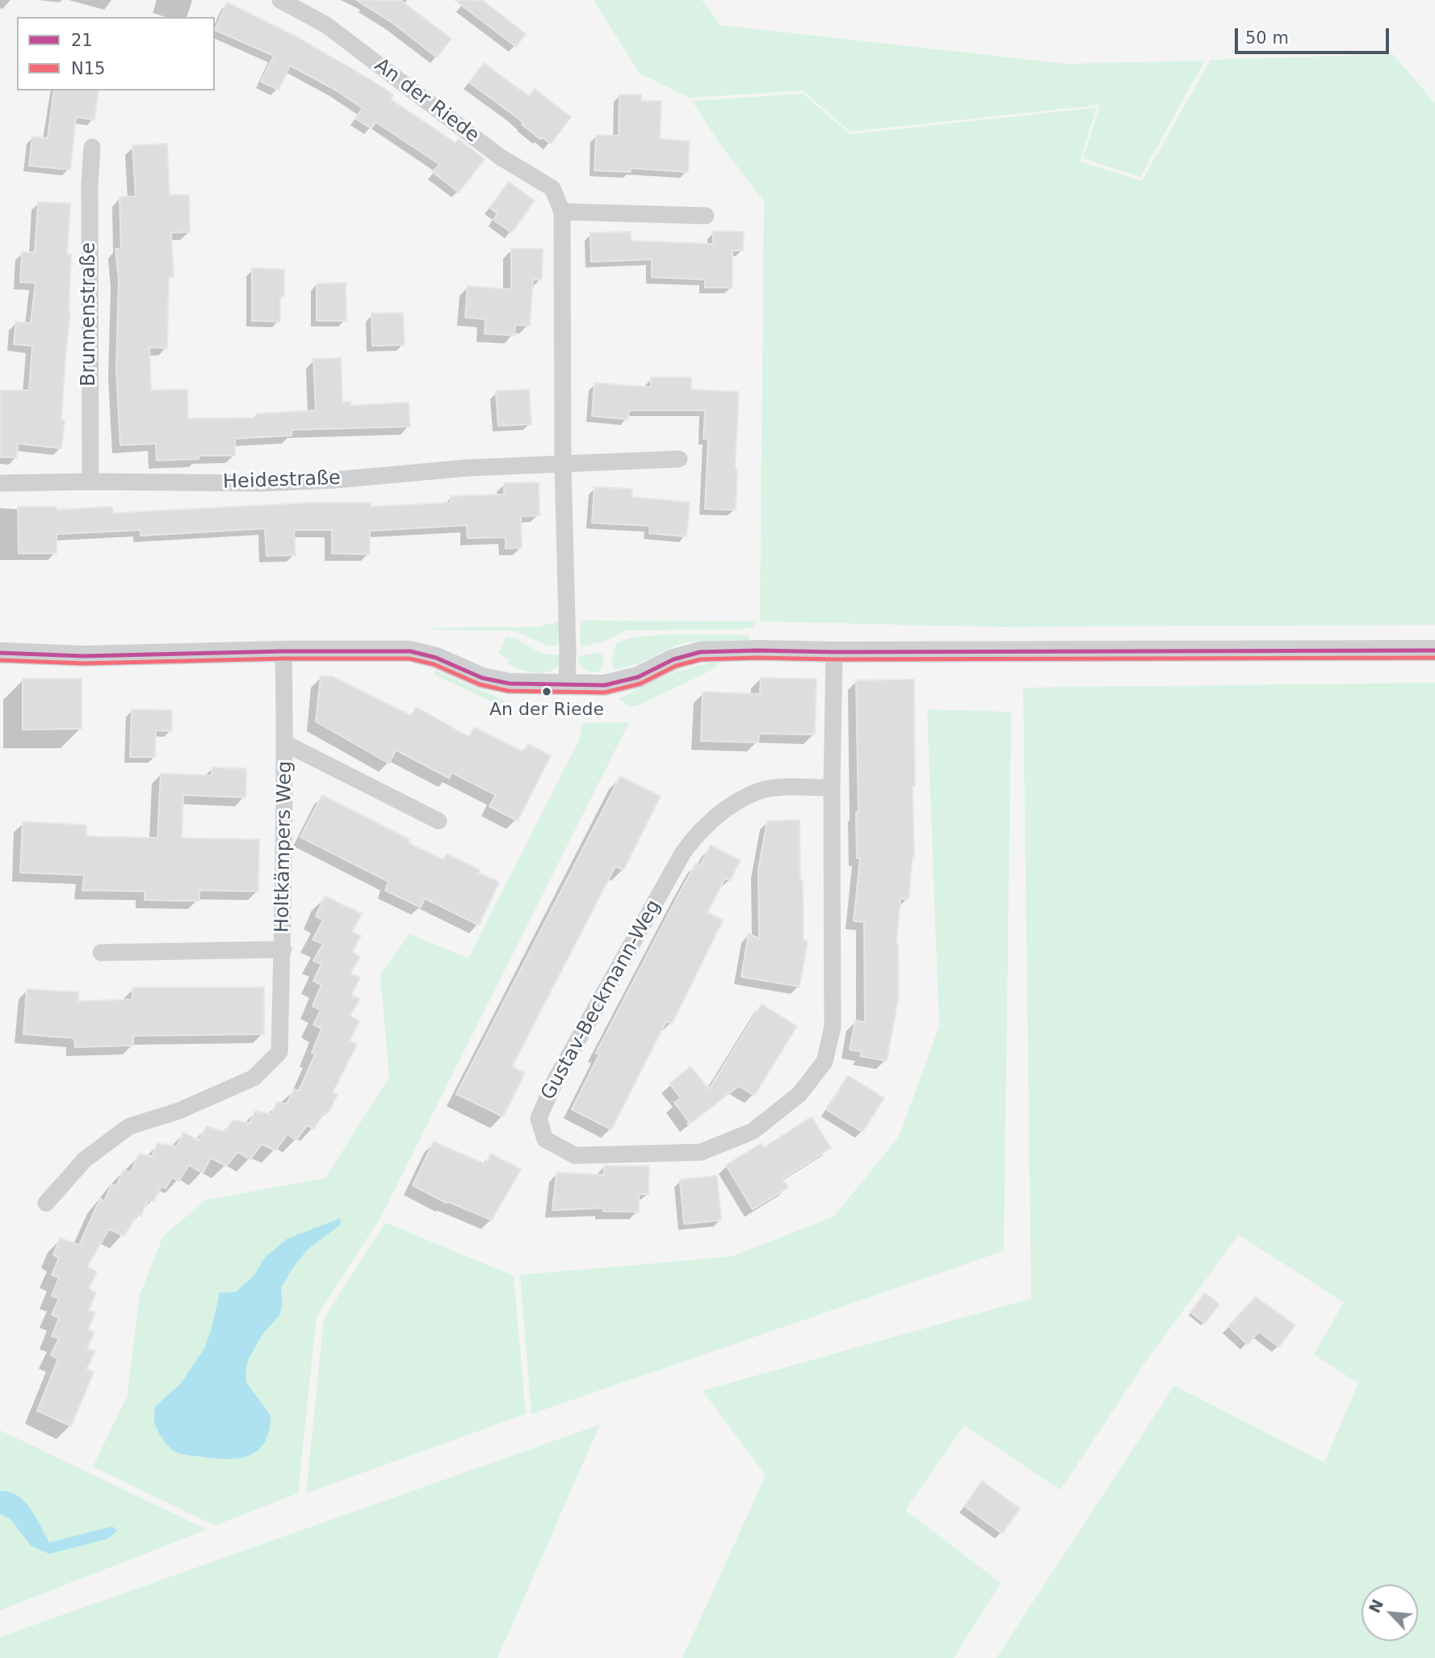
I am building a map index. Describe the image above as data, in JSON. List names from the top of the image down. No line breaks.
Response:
{"streets":{"street":["An der Riede","Brunnenstraße","Heidestraße","Holtkämpers Weg","Gustav-Beckmann-Weg"]},"crossings":[["An der Riede","Heidestraße"],["Brunnenstraße","Heidestraße"]],"places":["An der Riede"],"lines":["transit line 21","transit line N15"],"legend":["21","N15"],"scale_bar":"50 m","north":"top left"}
